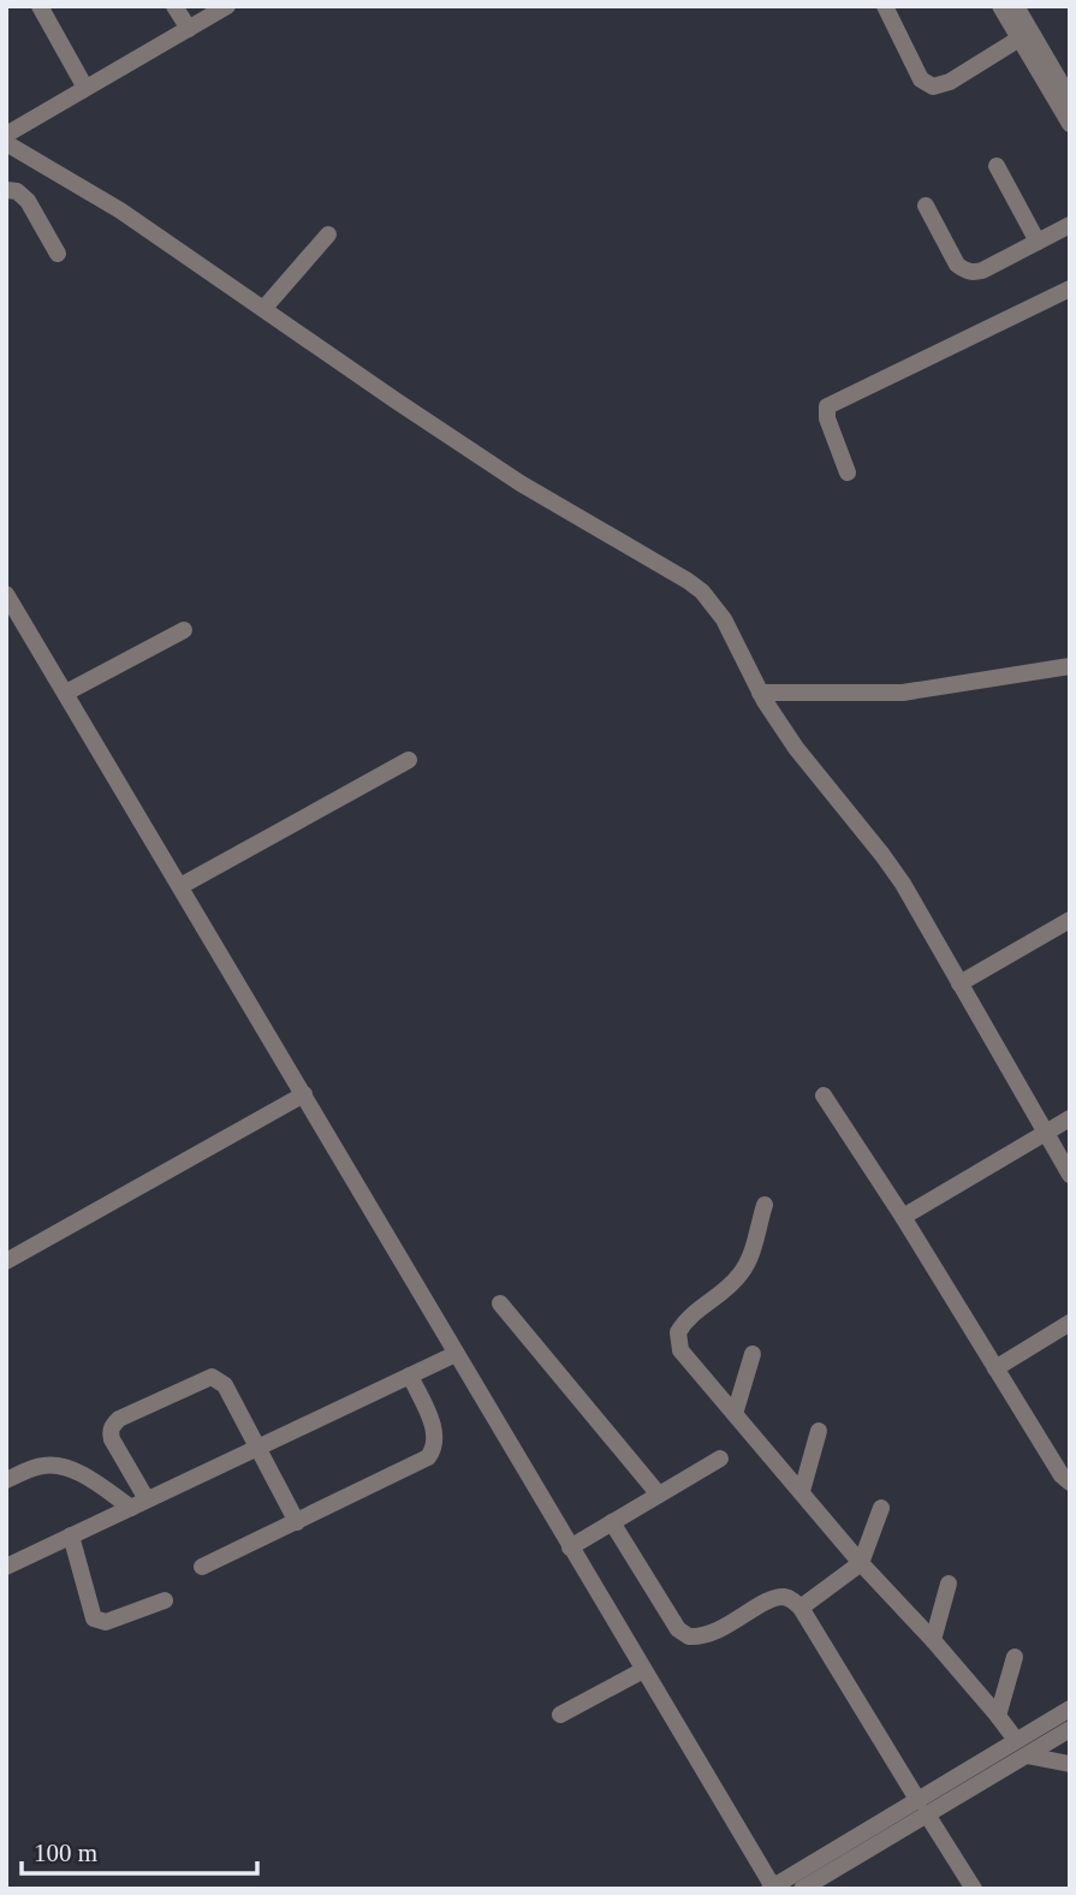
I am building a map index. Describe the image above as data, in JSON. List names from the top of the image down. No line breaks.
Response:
{"scale_bar":"100 m"}
